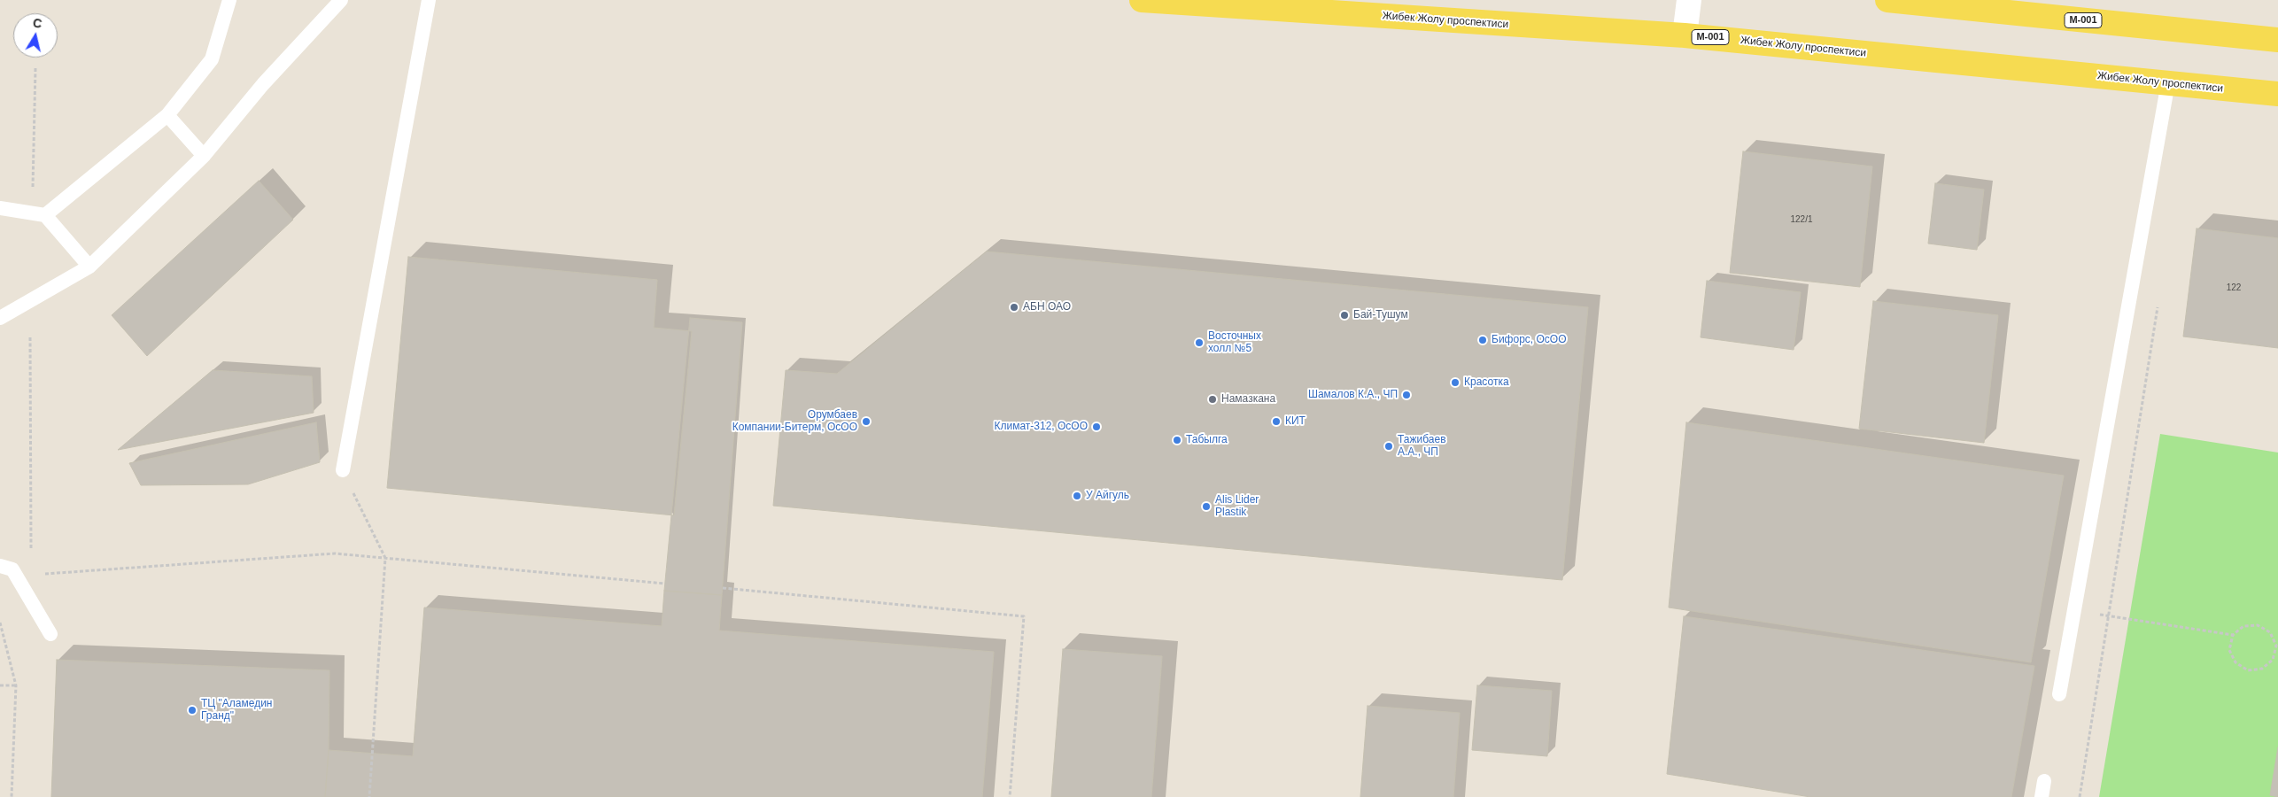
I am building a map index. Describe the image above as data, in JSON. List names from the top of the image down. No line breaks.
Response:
{"streets":{"main road":["Жибек Жолу проспектиси","М-001"]},"places":["АБН ОАО","Бай-Тушум","Бифорс, ОсОО","Восточных холл №5","Красотка","Шамалов К.А., ЧП","Намазкана","Орумбаев Компании-Битерм, ОсОО","КИТ","Климат-312, ОсОО","Табылга","Тажибаев А.А., ЧП","У Айгуль","Alis Lider Plastik","ТЦ \"Аламедин Гранд\""],"house_numbers":["122/1","122"],"north":"top"}
